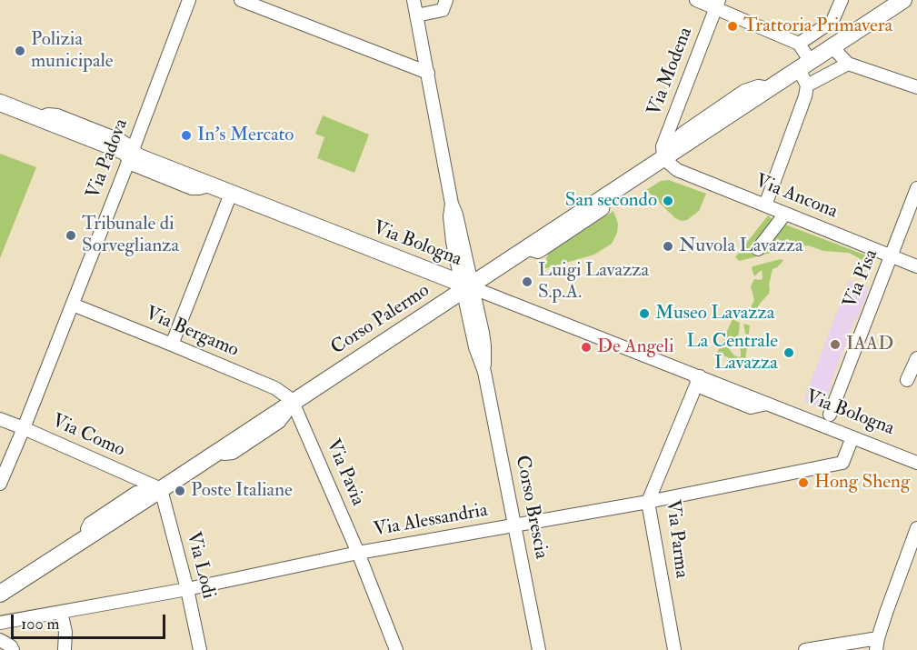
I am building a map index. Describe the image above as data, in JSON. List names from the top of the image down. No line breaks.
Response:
{"streets":{"main road":["Via Bologna","Corso Palermo"],"street":["Via Modena","Via Padova","Via Ancona","Via Pisa","Via Bergamo","Via Como","Via Pavia","Corso Brescia","Via Alessandria","Via Parma","Via Lodi"]},"crossings":[["Via Modena","Via Ancona"],["Via Modena","Corso Palermo"],["Via Padova","Via Bologna"],["Via Padova","Via Bergamo"],["Via Padova","Via Como"],["Via Ancona","Via Pisa"],["Via Ancona","Corso Palermo"],["Via Bologna","Corso Palermo"],["Via Bologna","Corso Brescia"],["Via Bologna","Via Alessandria"],["Via Bologna","Via Parma"],["Corso Palermo","Via Bergamo"],["Corso Palermo","Via Como"],["Corso Palermo","Via Pavia"],["Corso Palermo","Corso Brescia"],["Corso Palermo","Via Lodi"],["Via Bergamo","Via Pavia"],["Via Como","Via Lodi"],["Via Pavia","Via Alessandria"],["Corso Brescia","Via Alessandria"],["Via Alessandria","Via Parma"],["Via Alessandria","Via Lodi"]],"places":["Trattoria Primavera","Polizia municipale","In's Mercato","San secondo","Tribunale di Sorveglianza","Nuvola Lavazza","Luigi Lavazza S.p.A.","Museo Lavazza","IAAD","De Angeli","La Centrale Lavazza","Hong Sheng","Poste Italiane"],"scale_bar":"100 m"}
